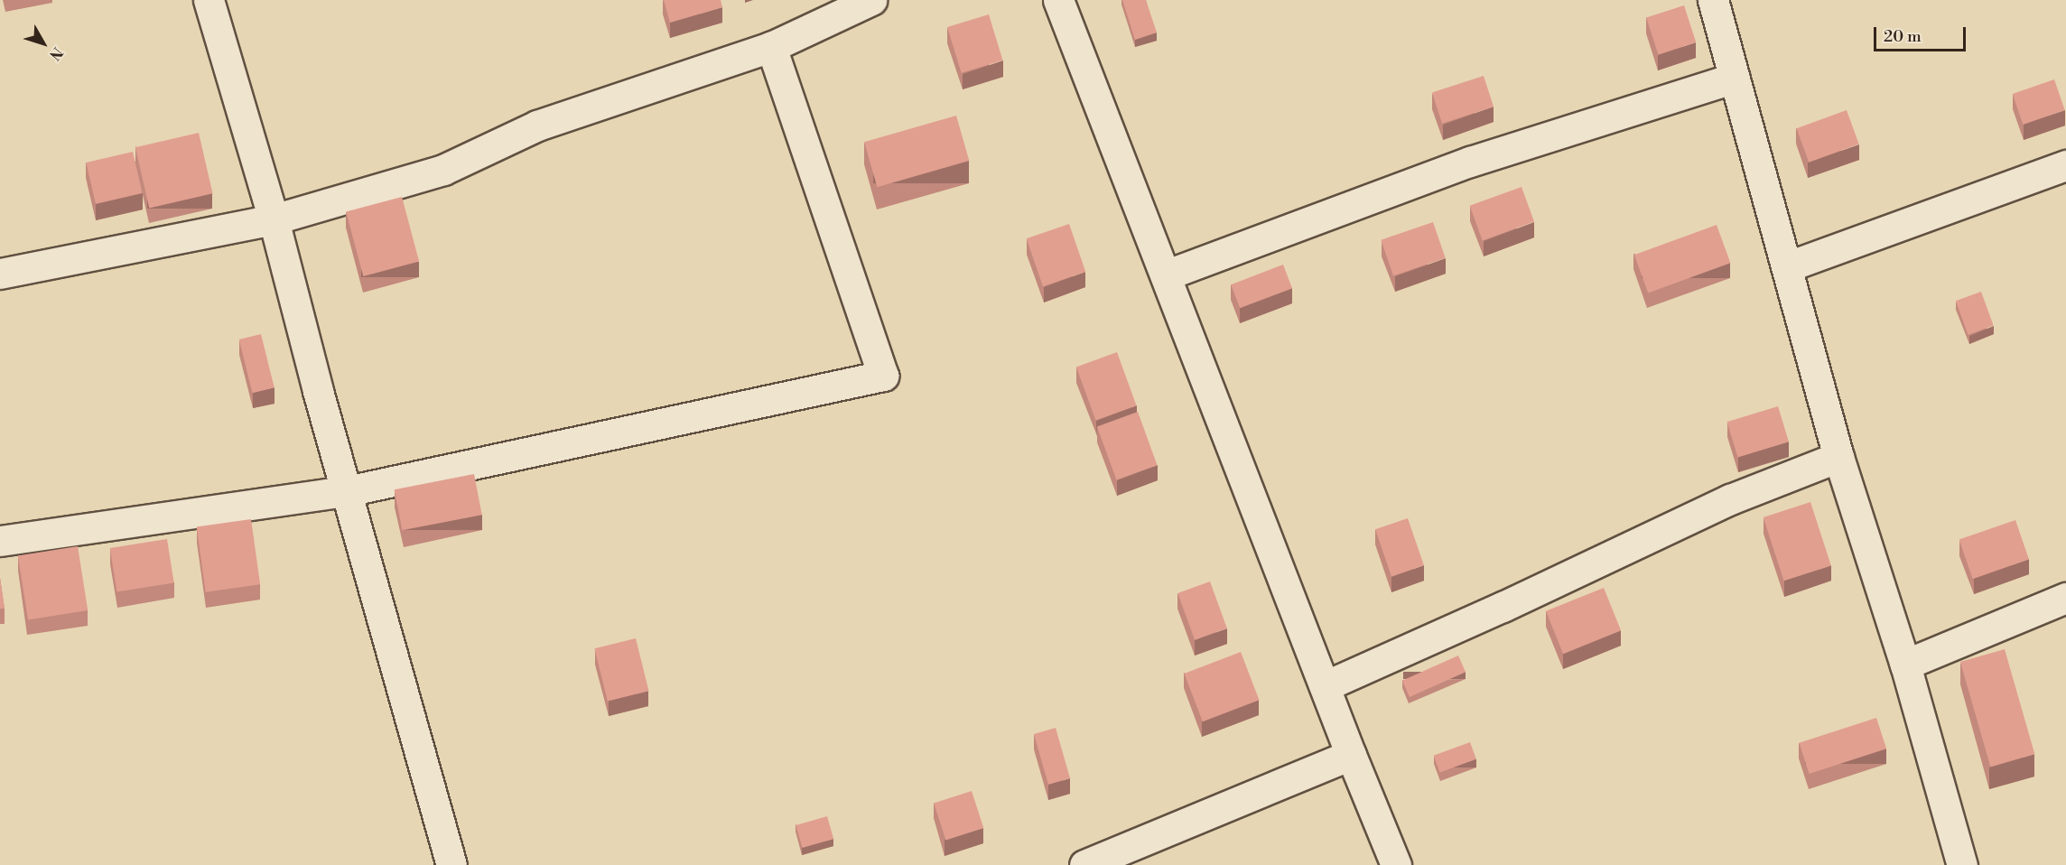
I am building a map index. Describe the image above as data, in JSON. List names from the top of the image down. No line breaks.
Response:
{"scale_bar":"20 m","north":"bottom right"}
